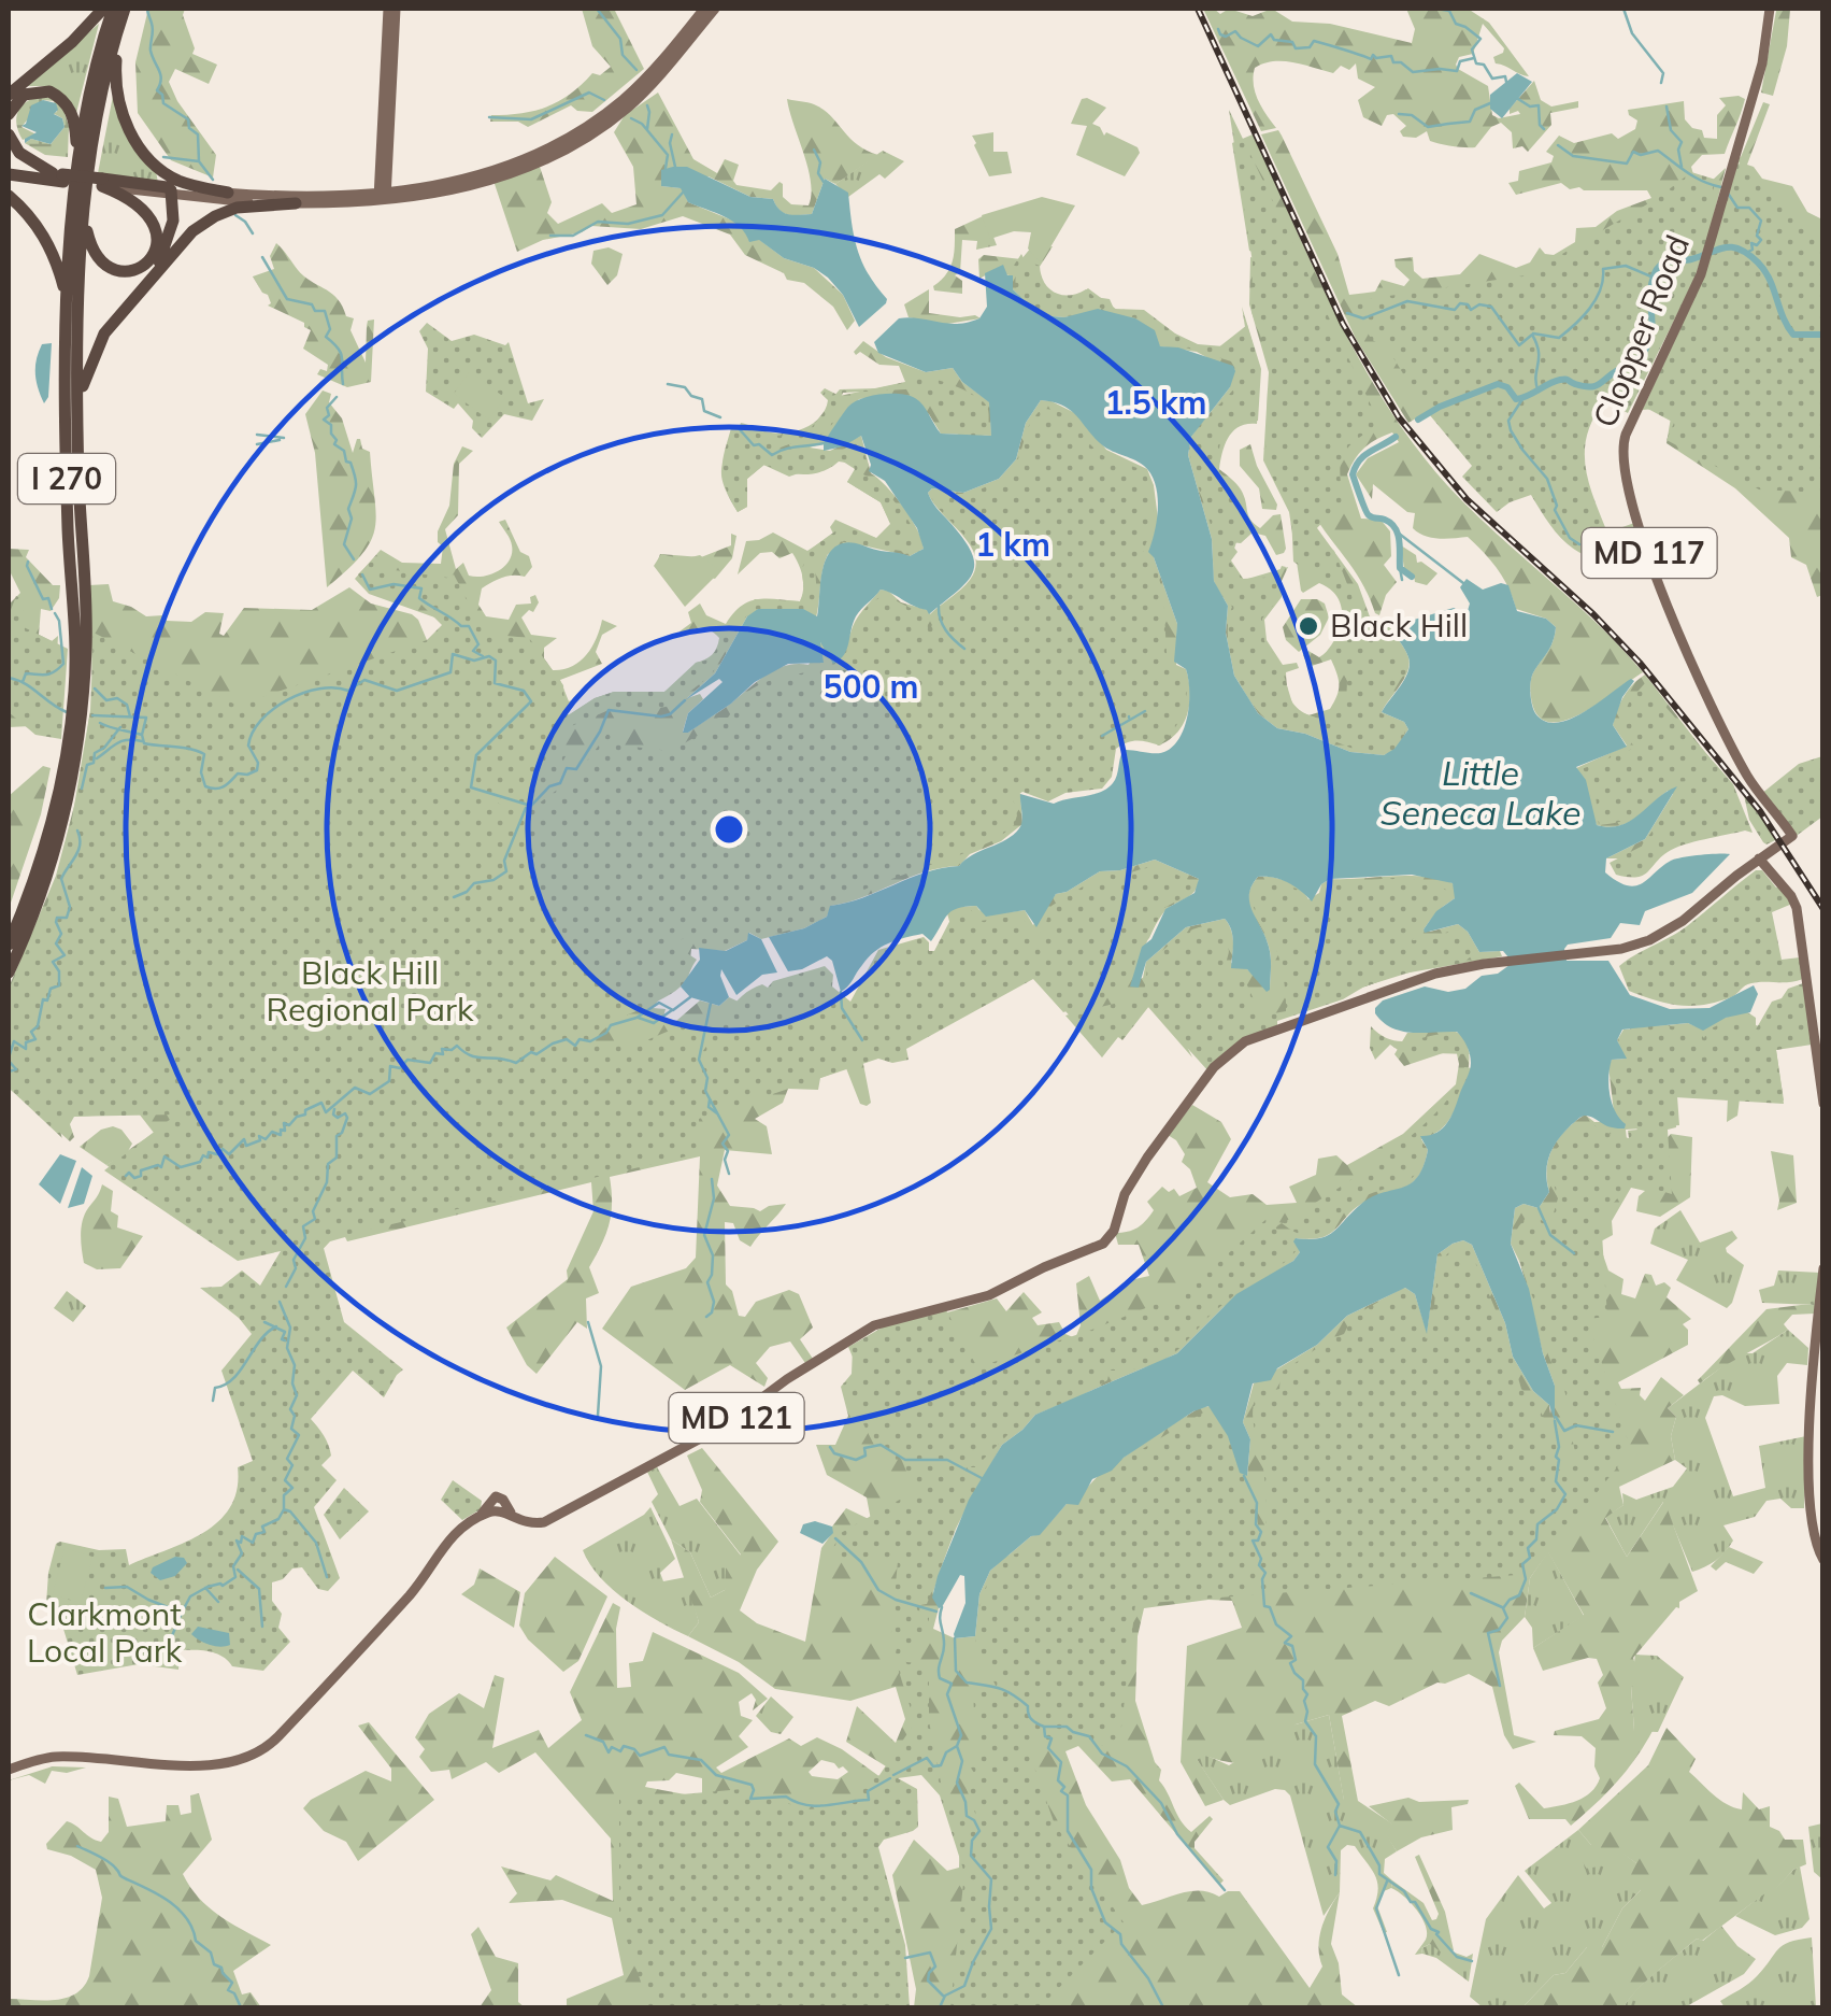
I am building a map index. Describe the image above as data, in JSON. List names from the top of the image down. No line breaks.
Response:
{"streets":{"highway":["I 270"],"main road":["Clopper Road","MD 117","MD 121"]},"crossings":[["Clopper Road","MD 117"],["MD 117","MD 121"]],"water":["Little Seneca Lake"],"parks":["Black Hill Regional Park","Clarkmont Local Park"],"places":["Black Hill"],"rings":["1.5 km","1 km","500 m"]}
